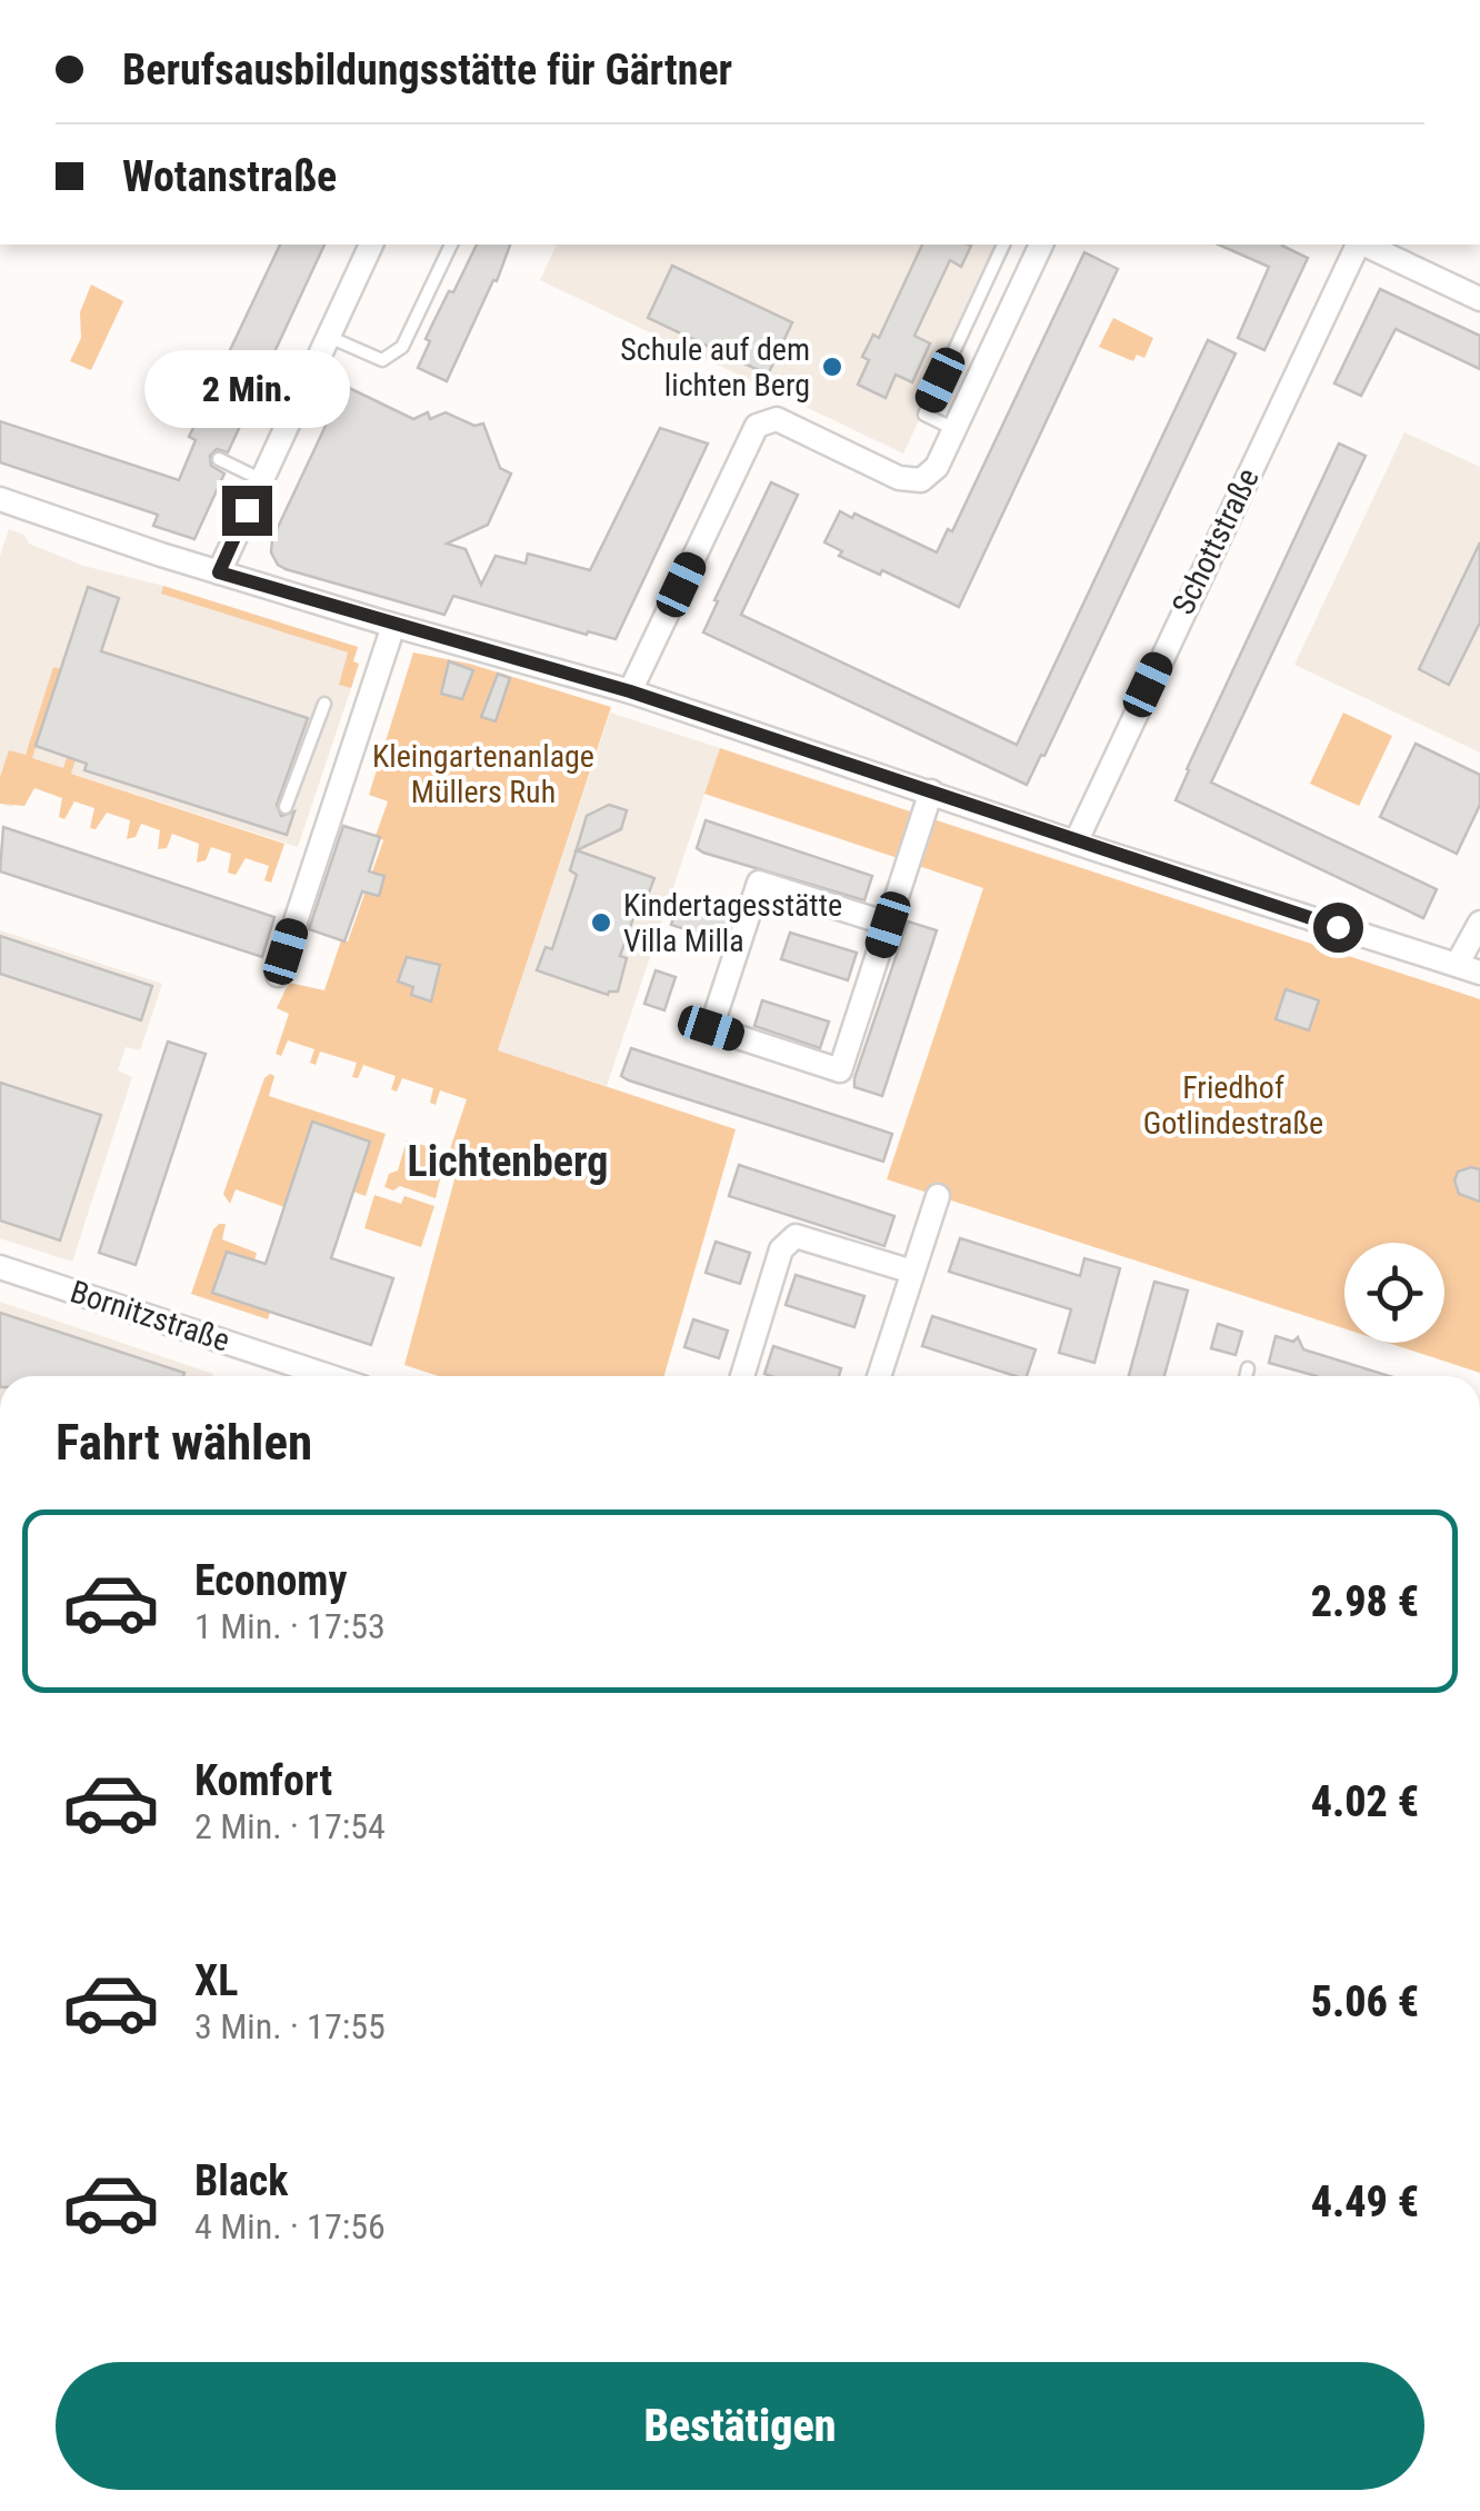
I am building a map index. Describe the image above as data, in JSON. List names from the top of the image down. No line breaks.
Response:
{"streets":{"street":["Schottstraße","Bornitzstraße"]},"districts":["Lichtenberg"],"parks":["Kleingartenanlage Müllers Ruh","Friedhof Gotlindestraße"],"places":["Schule auf dem lichten Berg","Kindertagesstätte Villa Milla"],"page":{"banner":["Berufsausbildungsstätte für Gärtner","Wotanstraße"],"bubble":"2 Min.","heading":"Fahrt wählen","list":[{"name":"Economy","note":"1 Min. · 17:53","value":"2.98 €"},{"name":"Komfort","note":"2 Min. · 17:54","value":"4.02 €"},{"name":"XL","note":"3 Min. · 17:55","value":"5.06 €"},{"name":"Black","note":"4 Min. · 17:56","value":"4.49 €"}],"buttons":"Bestätigen"}}
